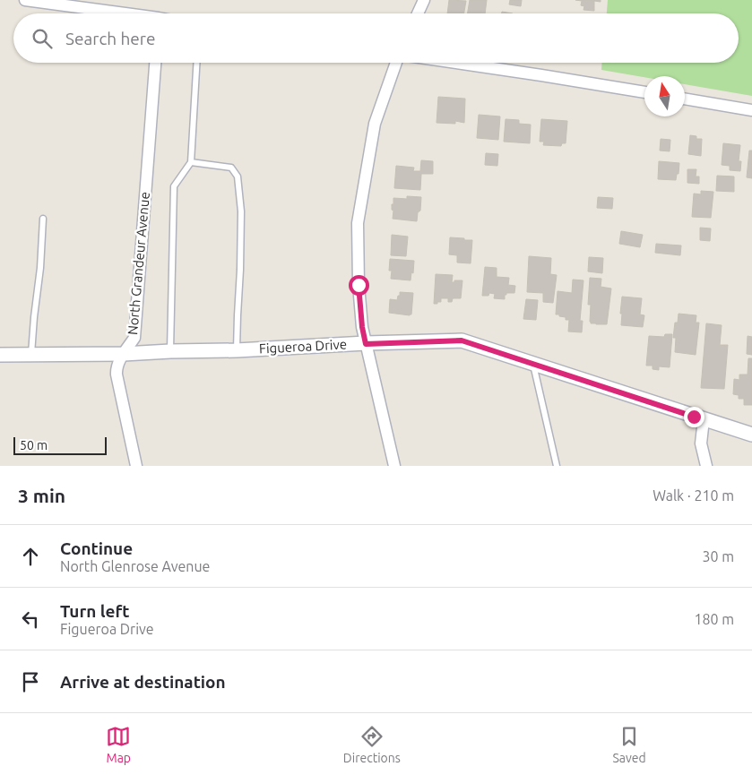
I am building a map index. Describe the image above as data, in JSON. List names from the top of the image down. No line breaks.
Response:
{"streets":{"street":["North Grandeur Avenue","Figueroa Drive"]},"crossings":[["North Grandeur Avenue","Figueroa Drive"]],"scale_bar":"50 m","north":"top","page":{"search":"Search here","scale":"50 m","heading":["3 min","Walk · 210 m"],"list":[["Continue","North Glenrose Avenue","30 m"],["Turn left","Figueroa Drive","180 m"],"Arrive at destination"],"nav":["Map","Directions","Saved"]}}
